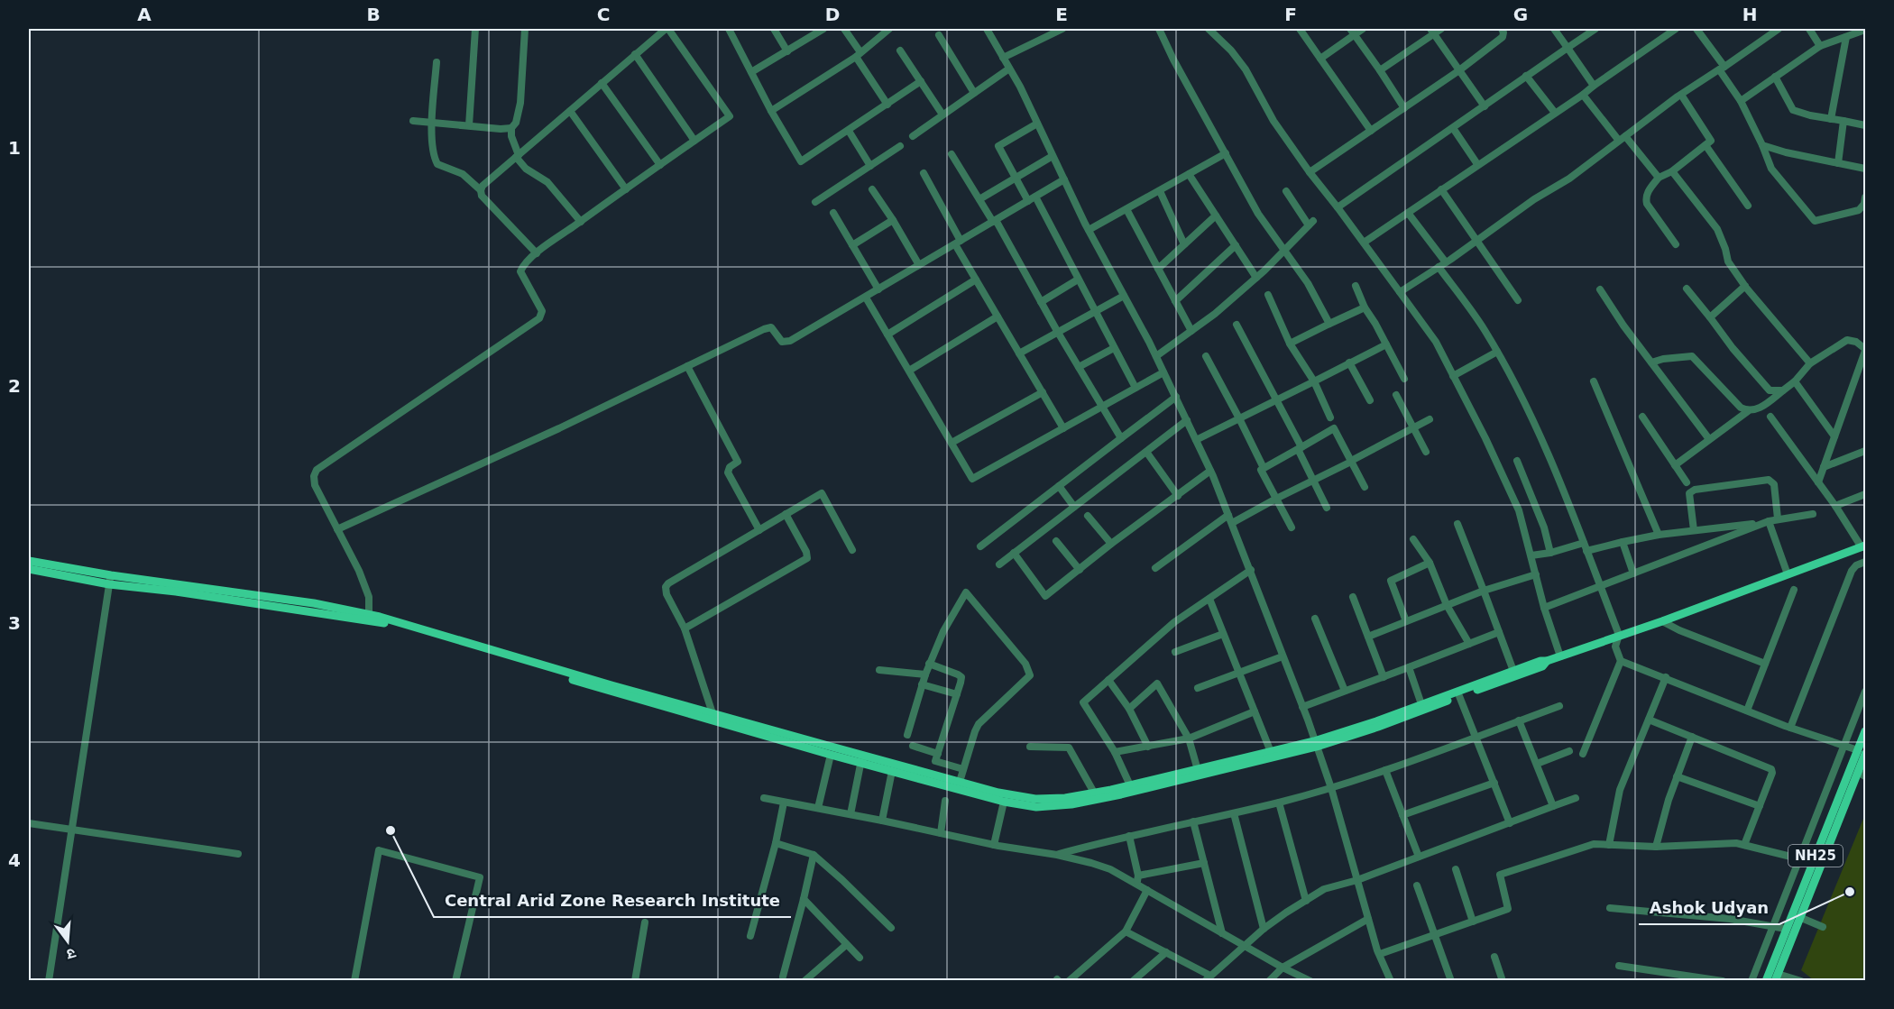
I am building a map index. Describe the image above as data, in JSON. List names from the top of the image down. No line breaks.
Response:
{"streets":{"main road":["NH25"]},"places":["Central Arid Zone Research Institute","Ashok Udyan"],"north":"bottom","grid":{"columns":["A","B","C","D","E","F","G","H"],"rows":["1","2","3","4"]}}
